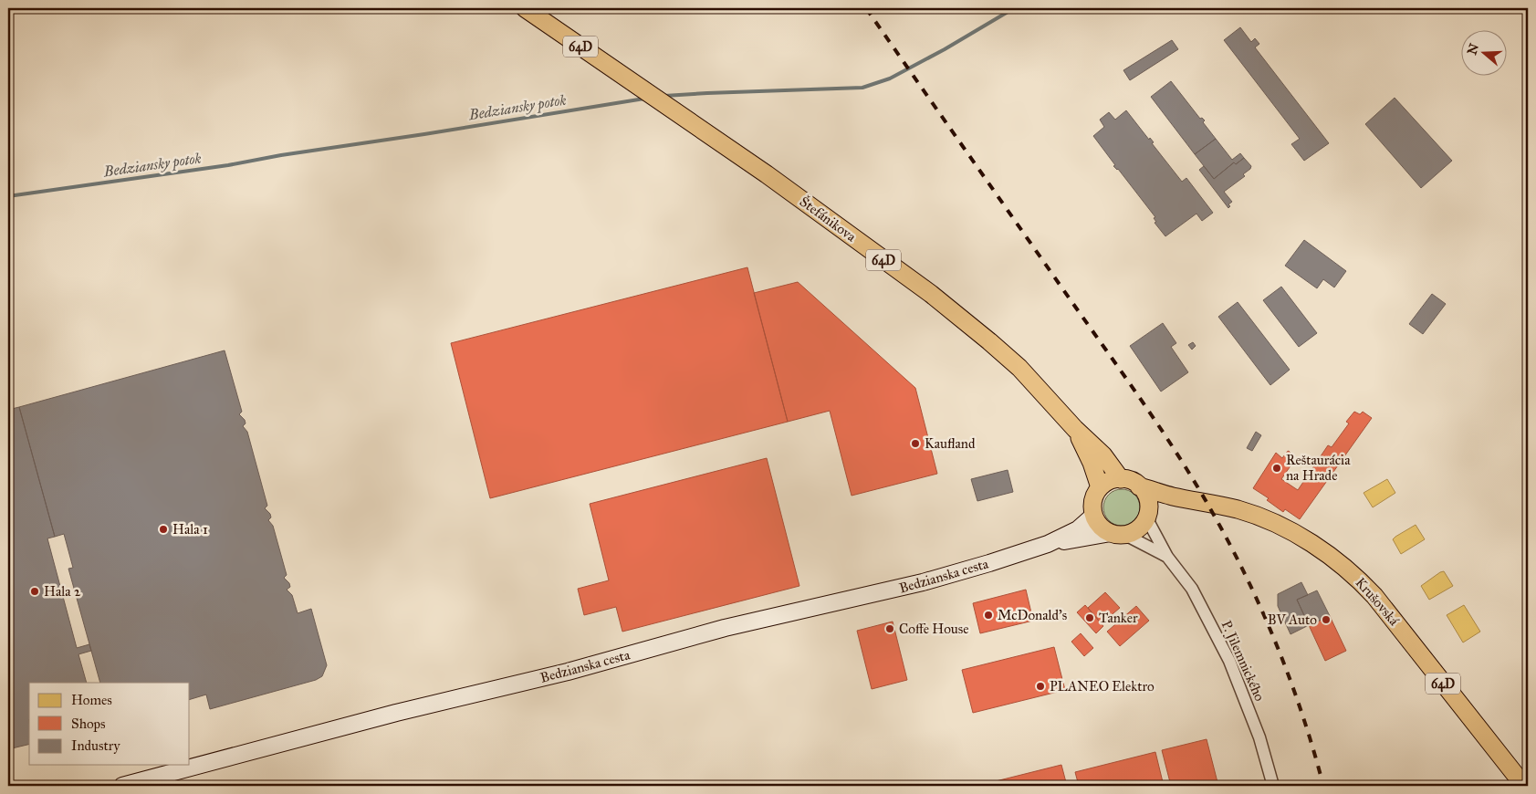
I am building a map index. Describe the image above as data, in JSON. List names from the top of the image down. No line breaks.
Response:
{"streets":{"main road":["64D","Štefánikova","Krušovská"],"street":["Bedzianska cesta","P. Jilemnického"]},"crossings":[["64D","Štefánikova"],["64D","Bedzianska cesta"],["64D","Krušovská"],["64D","P. Jilemnického"],["Bedzianska cesta","Krušovská"],["Bedzianska cesta","P. Jilemnického"],["Krušovská","P. Jilemnického"]],"water":["Bedziansky potok"],"places":["Kaufland","Reštaurácia na Hrade","Hala 1","Hala 2","McDonald's","Tanker","BV Auto","Coffe House","PLANEO Elektro"],"legend":["Homes","Shops","Industry"],"north":"left"}
